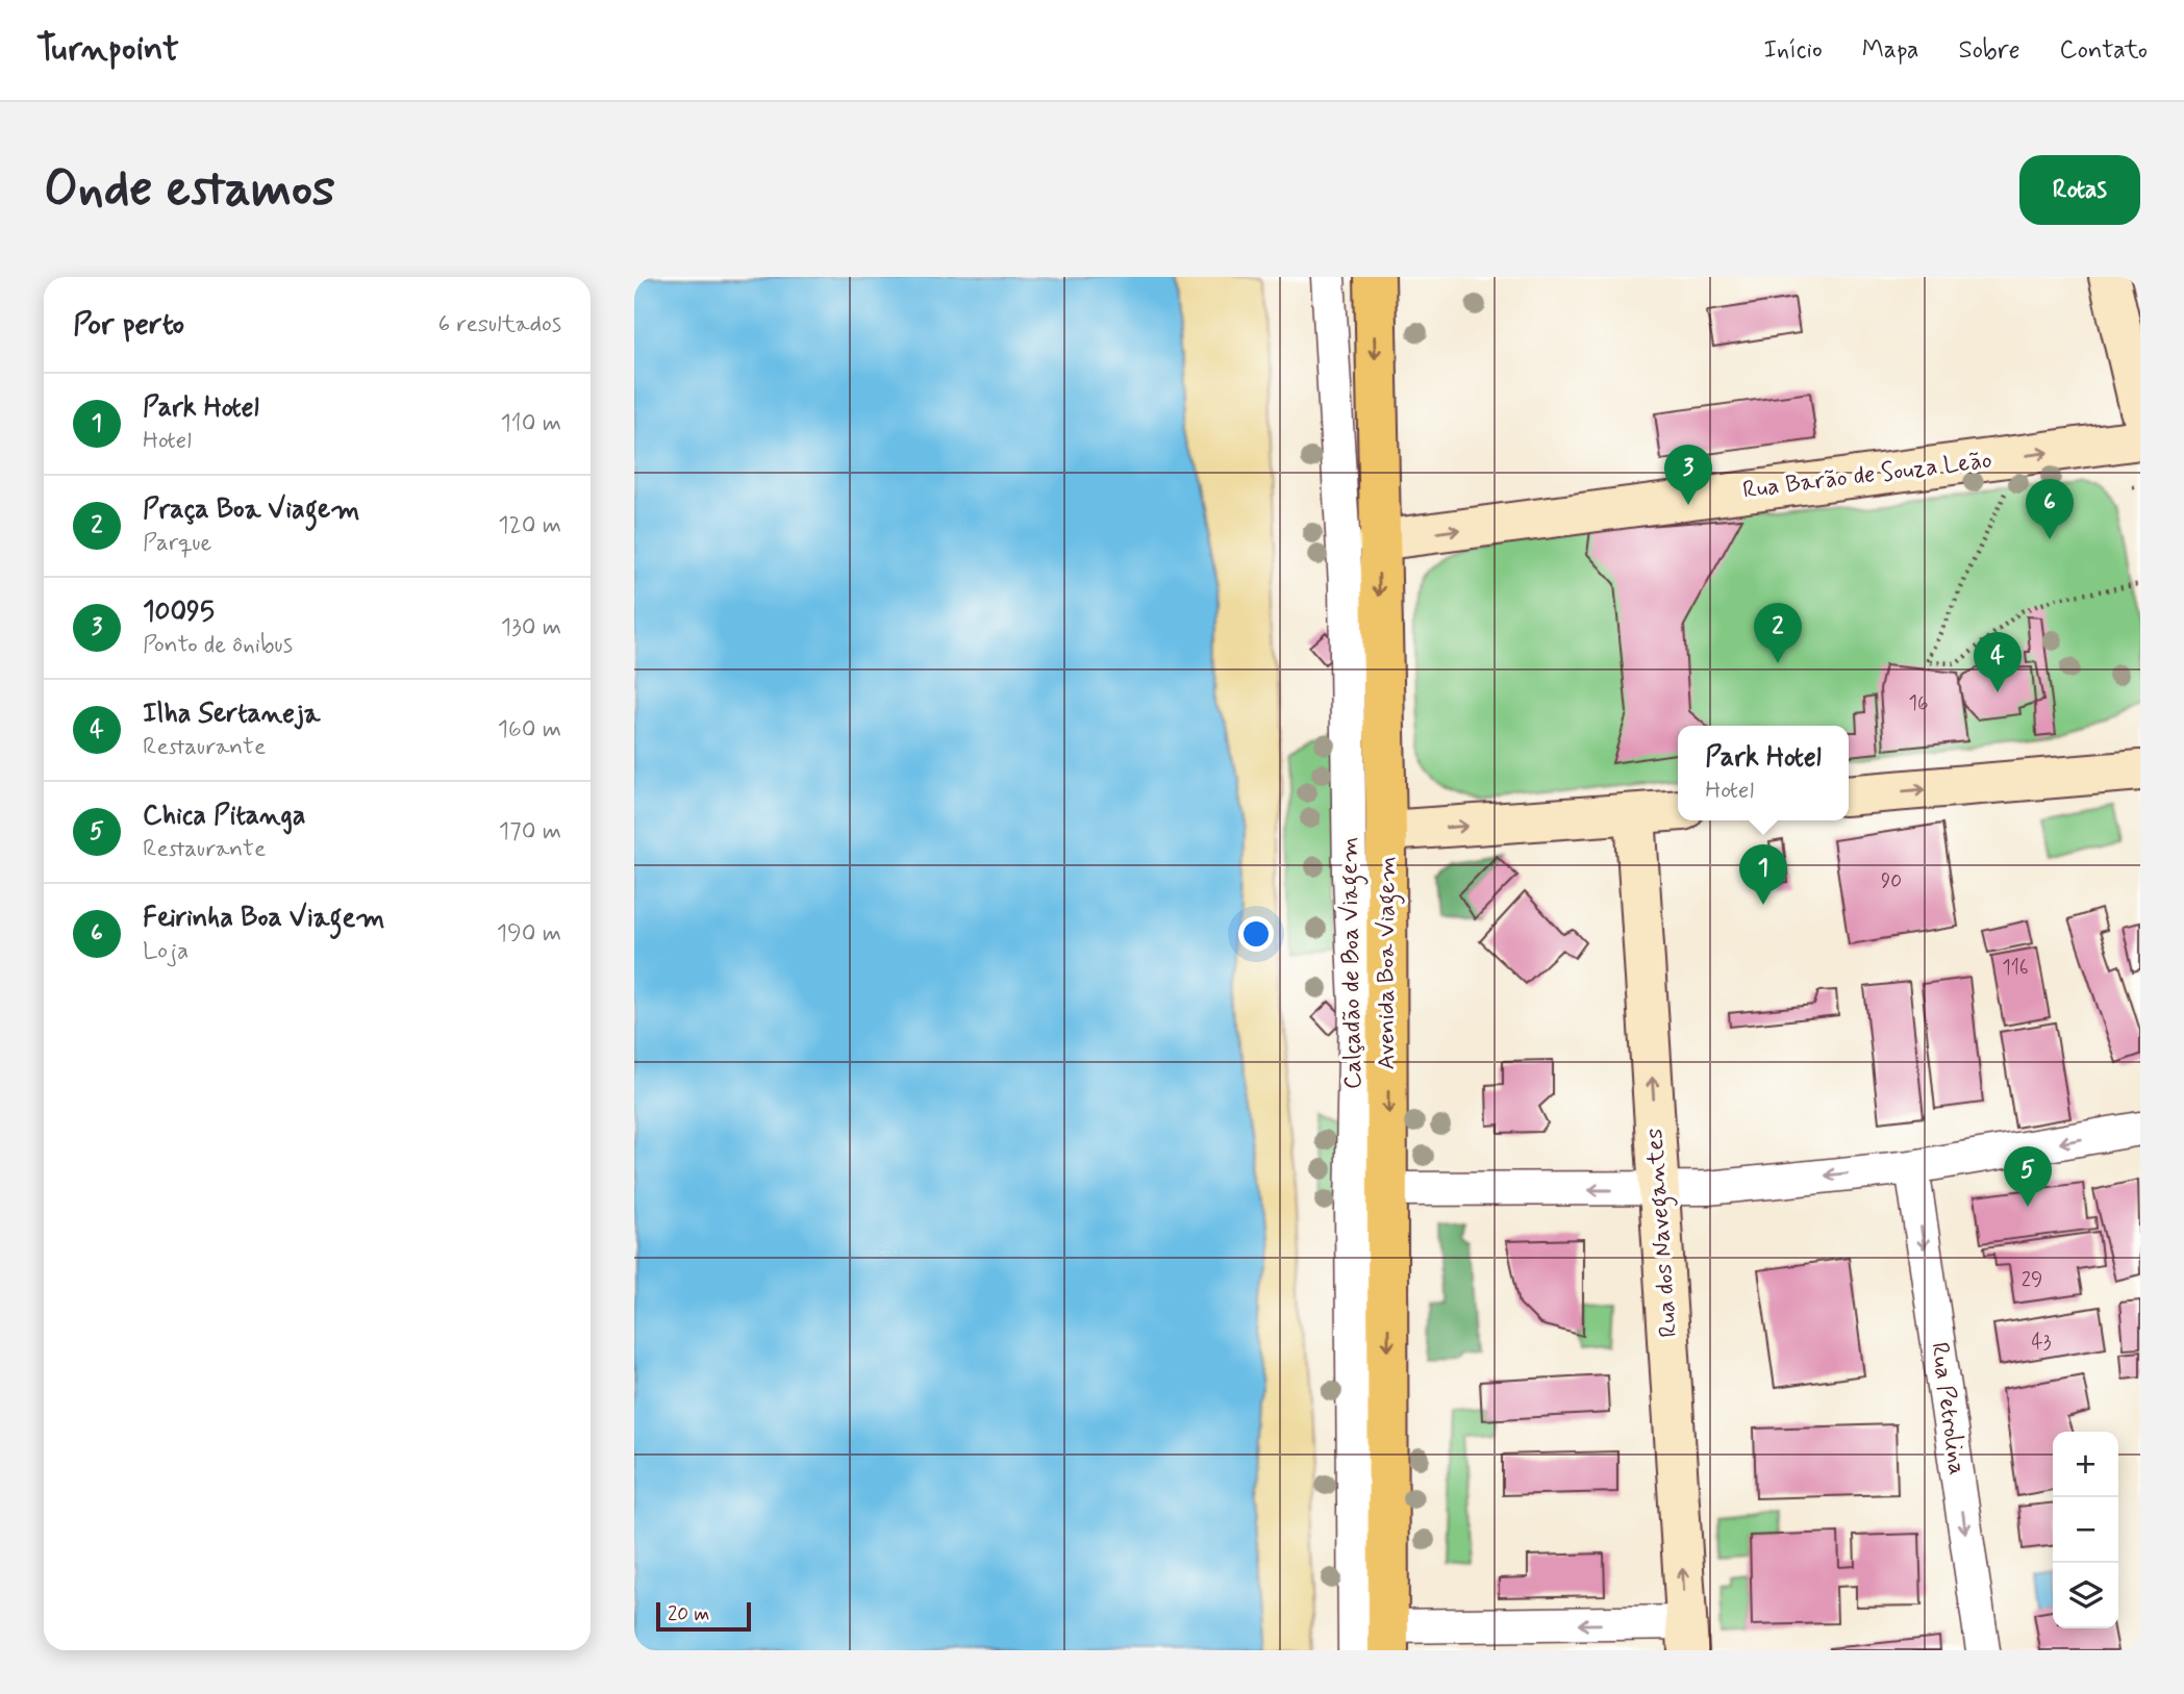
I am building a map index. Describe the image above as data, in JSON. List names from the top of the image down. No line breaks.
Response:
{"streets":{"main road":["Rua Barão de Souza Leão","Avenida Boa Viagem","Rua dos Navegantes"],"street":["Calçadão de Boa Viagem","Rua Petrolina"]},"crossings":[["Rua Barão de Souza Leão","Avenida Boa Viagem"]],"one_way":["Avenida Boa Viagem","Rua dos Navegantes","Rua Petrolina"],"house_numbers":["16","90","116","29","43"],"scale_bar":"20 m","page":{"header":"Turnpoint","nav":["Início","Mapa","Sobre","Contato"],"buttons":"Rotas","title":"Onde estamos","heading":["Por perto","6 resultados"],"list":[{"mark":"1","name":"Park Hotel","note":"Hotel","value":"110 m"},{"mark":"2","name":"Praça Boa Viagem","note":"Parque","value":"120 m"},{"mark":"3","name":"10095","note":"Ponto de ônibus","value":"130 m"},{"mark":"4","name":"Ilha Sertaneja","note":"Restaurante","value":"160 m"},{"mark":"5","name":"Chica Pitanga","note":"Restaurante","value":"170 m"},{"mark":"6","name":"Feirinha Boa Viagem","note":"Loja","value":"190 m"}],"pins":["3","6","2","4","1","5"],"popup":["Park Hotel","Hotel"],"map_buttons":["+","−"],"scale":"20 m"}}
